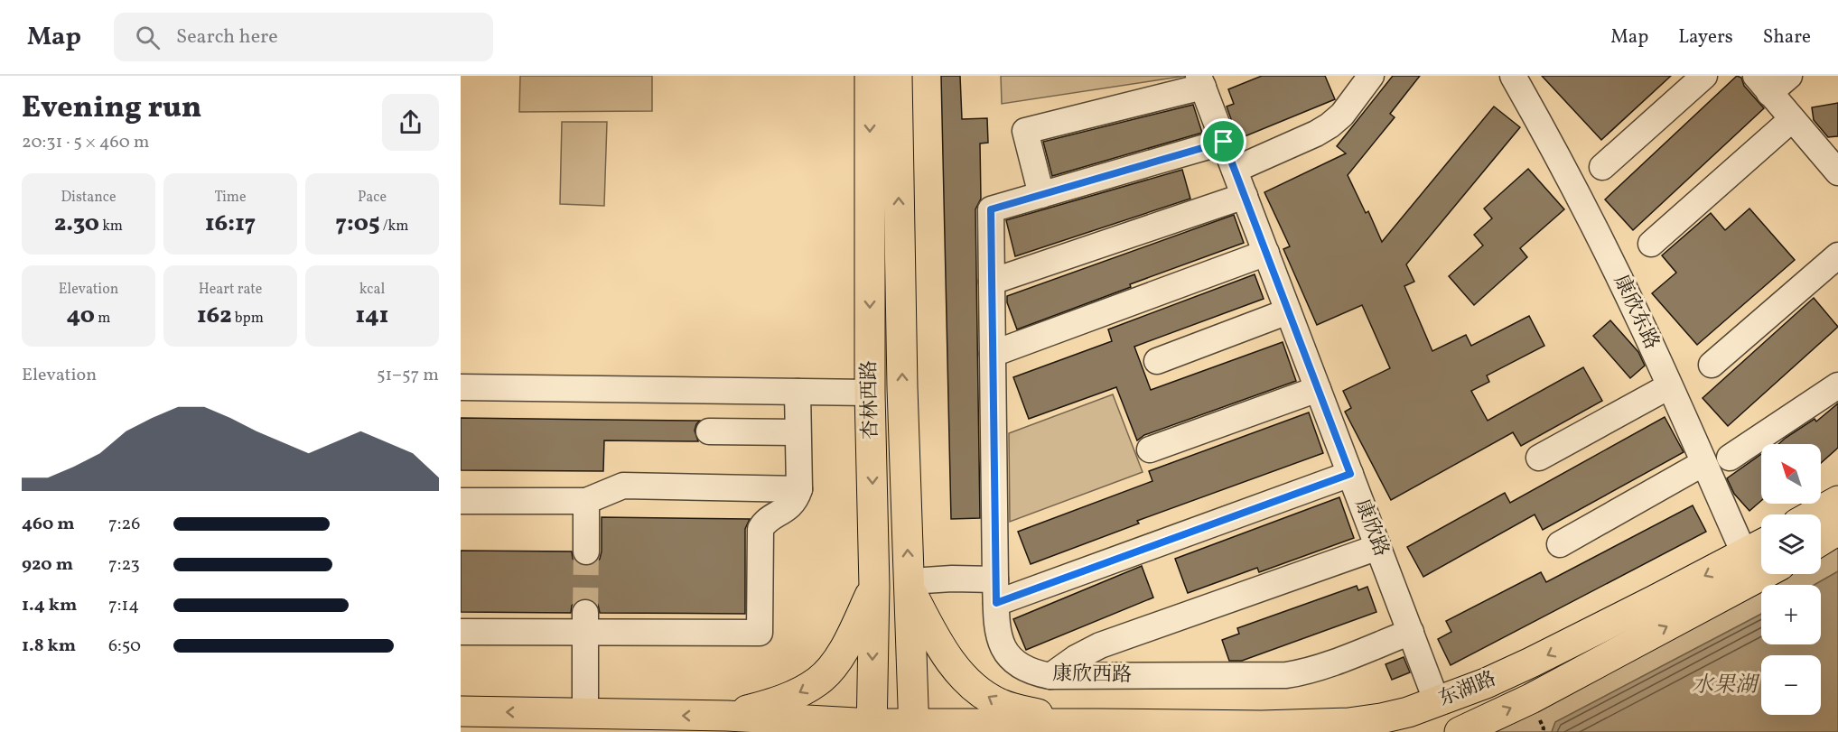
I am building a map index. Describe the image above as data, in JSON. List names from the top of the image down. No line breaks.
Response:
{"streets":{"main road":["杏林西路","东湖路"],"street":["康欣东路","康欣路","康欣西路"]},"crossings":[["康欣东路","东湖路"],["杏林西路","东湖路"],["康欣路","康欣西路"],["康欣路","东湖路"]],"water":["水果湖"],"north":"top left","page":{"header":"Map","search":"Search here","nav":["Map","Layers","Share"],"heading":["Evening run","20:31 · 5 × 460 m"],"stats":[["Distance","2.30 km"],["Time","16:17"],["Pace","7:05 /km"],["Elevation","40 m"],["Heart rate","162 bpm"],["kcal","141"]],"chart":["Elevation","51–57 m"],"map_buttons":["+","−"],"list":[{"name":"460 m","note":"7:26"},{"name":"920 m","note":"7:23"},{"name":"1.4 km","note":"7:14"},{"name":"1.8 km","note":"6:50"}]}}
